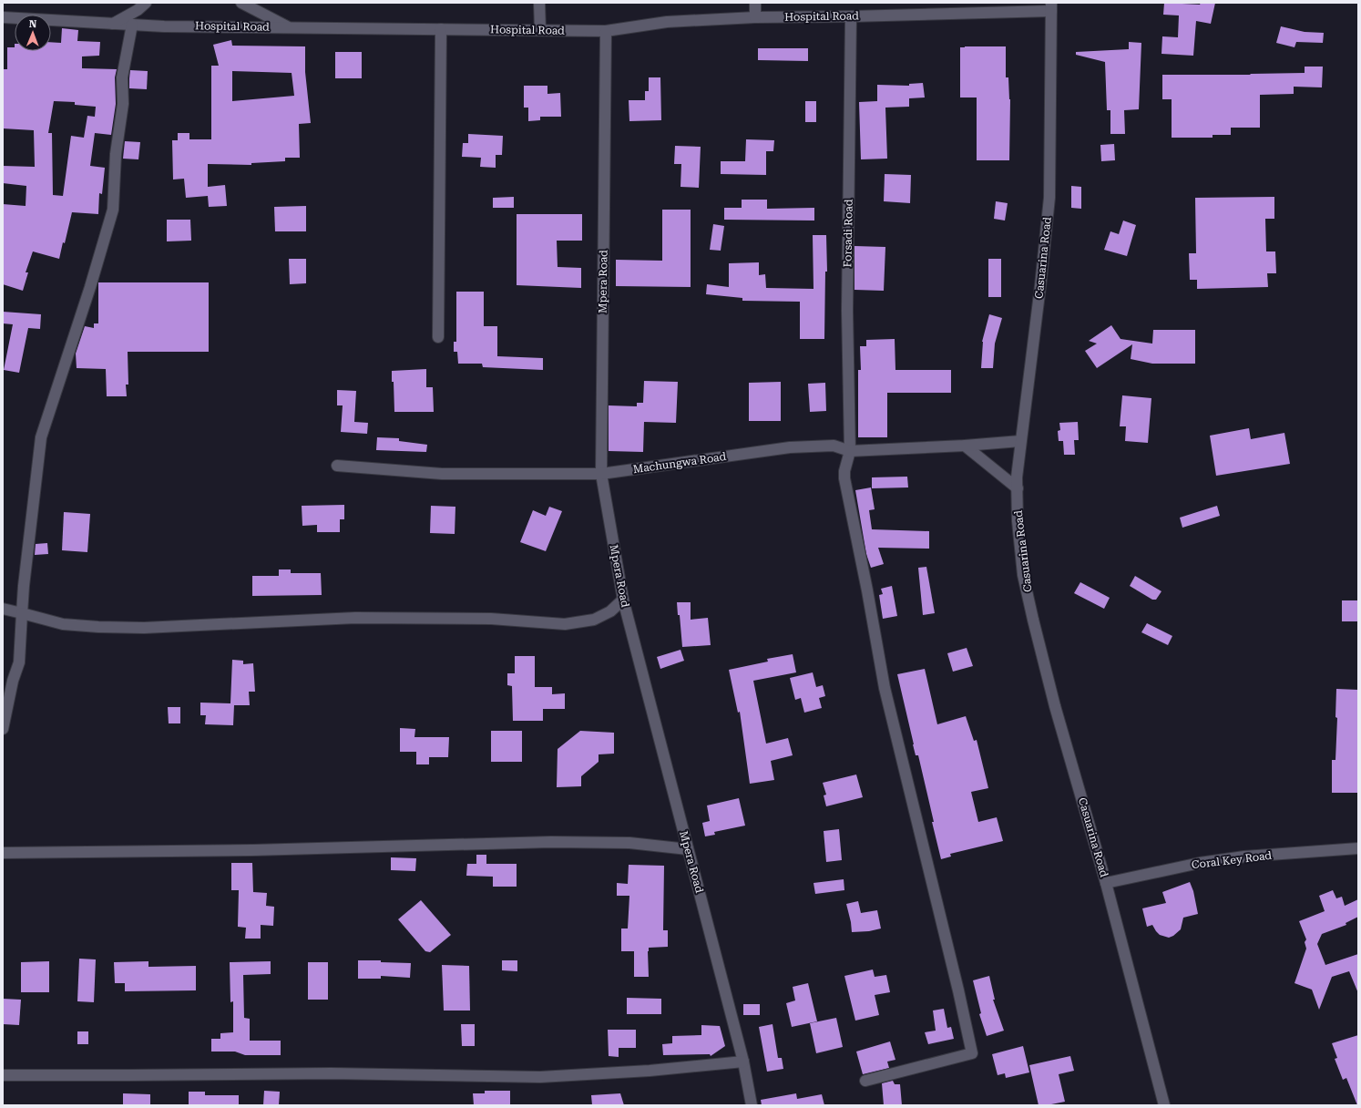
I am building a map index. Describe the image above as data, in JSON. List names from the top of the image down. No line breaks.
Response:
{"streets":{"street":["Hospital Road","Forsadi Road","Casuarina Road","Mpera Road","Machungwa Road","Coral Key Road"]},"crossings":[["Hospital Road","Forsadi Road"],["Hospital Road","Casuarina Road"],["Hospital Road","Mpera Road"],["Forsadi Road","Machungwa Road"],["Casuarina Road","Machungwa Road"],["Casuarina Road","Coral Key Road"],["Mpera Road","Machungwa Road"]],"north":"top"}
